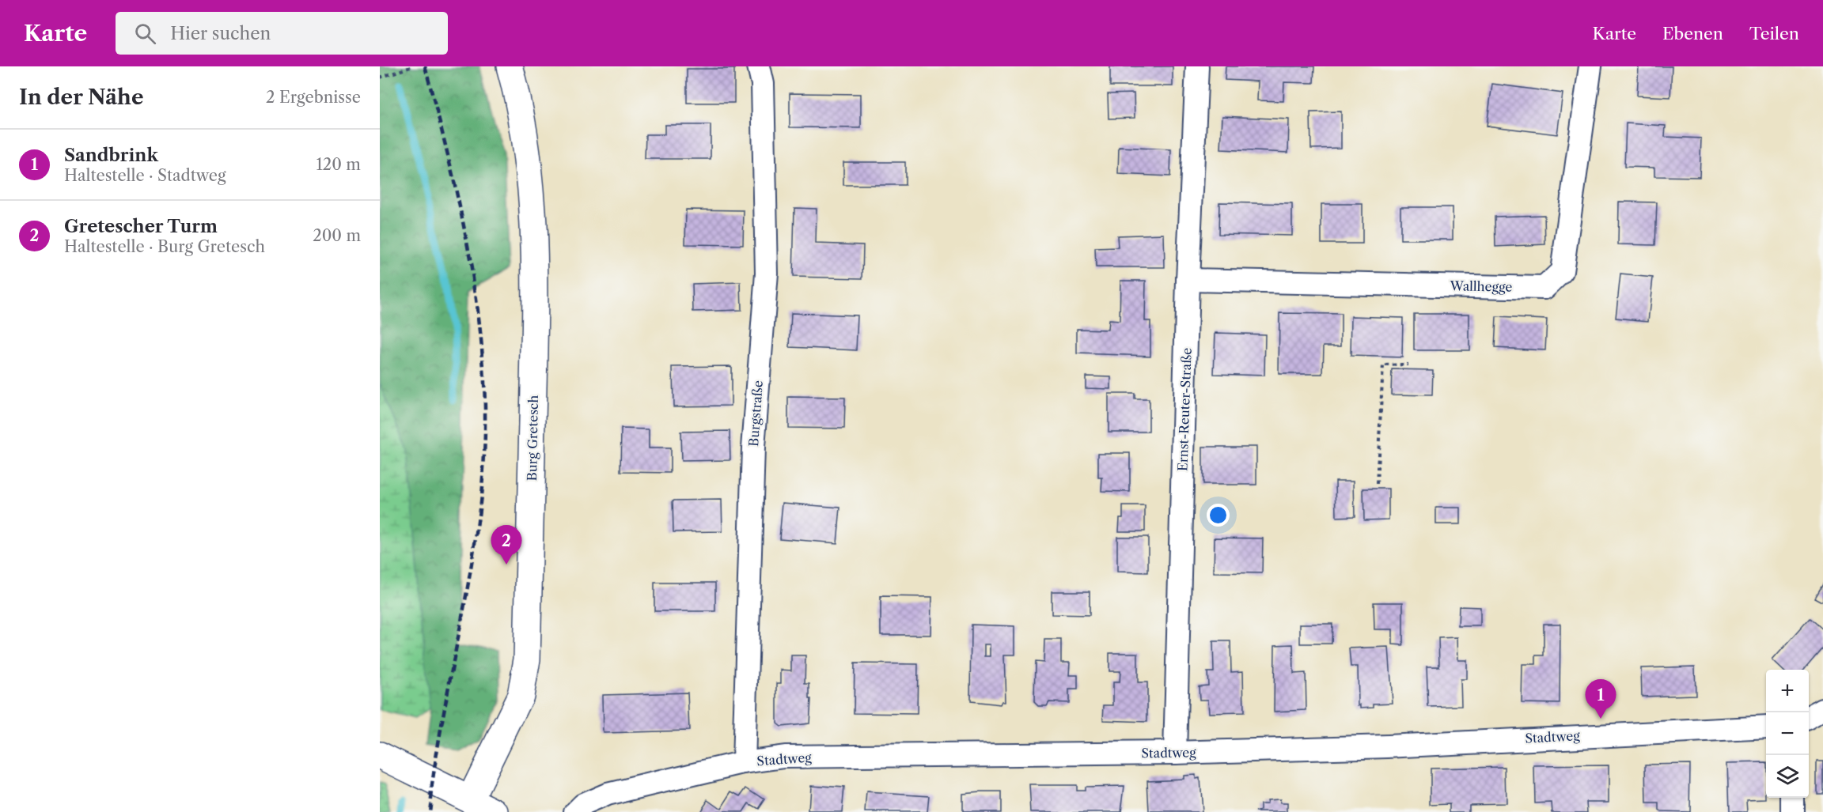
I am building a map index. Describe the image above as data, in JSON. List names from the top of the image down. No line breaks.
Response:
{"streets":{"street":["Wallhegge","Ernst-Reuter-Straße","Burgstraße","Burg Gretesch","Stadtweg"]},"crossings":[["Wallhegge","Ernst-Reuter-Straße"],["Ernst-Reuter-Straße","Stadtweg"],["Burgstraße","Stadtweg"]],"page":{"header":"Karte","search":"Hier suchen","nav":["Karte","Ebenen","Teilen"],"heading":["In der Nähe","2 Ergebnisse"],"list":[{"mark":"1","name":"Sandbrink","note":"Haltestelle · Stadtweg","value":"120 m"},{"mark":"2","name":"Gretescher Turm","note":"Haltestelle · Burg Gretesch","value":"200 m"}],"pins":["2","1"],"map_buttons":["+","−"]}}
